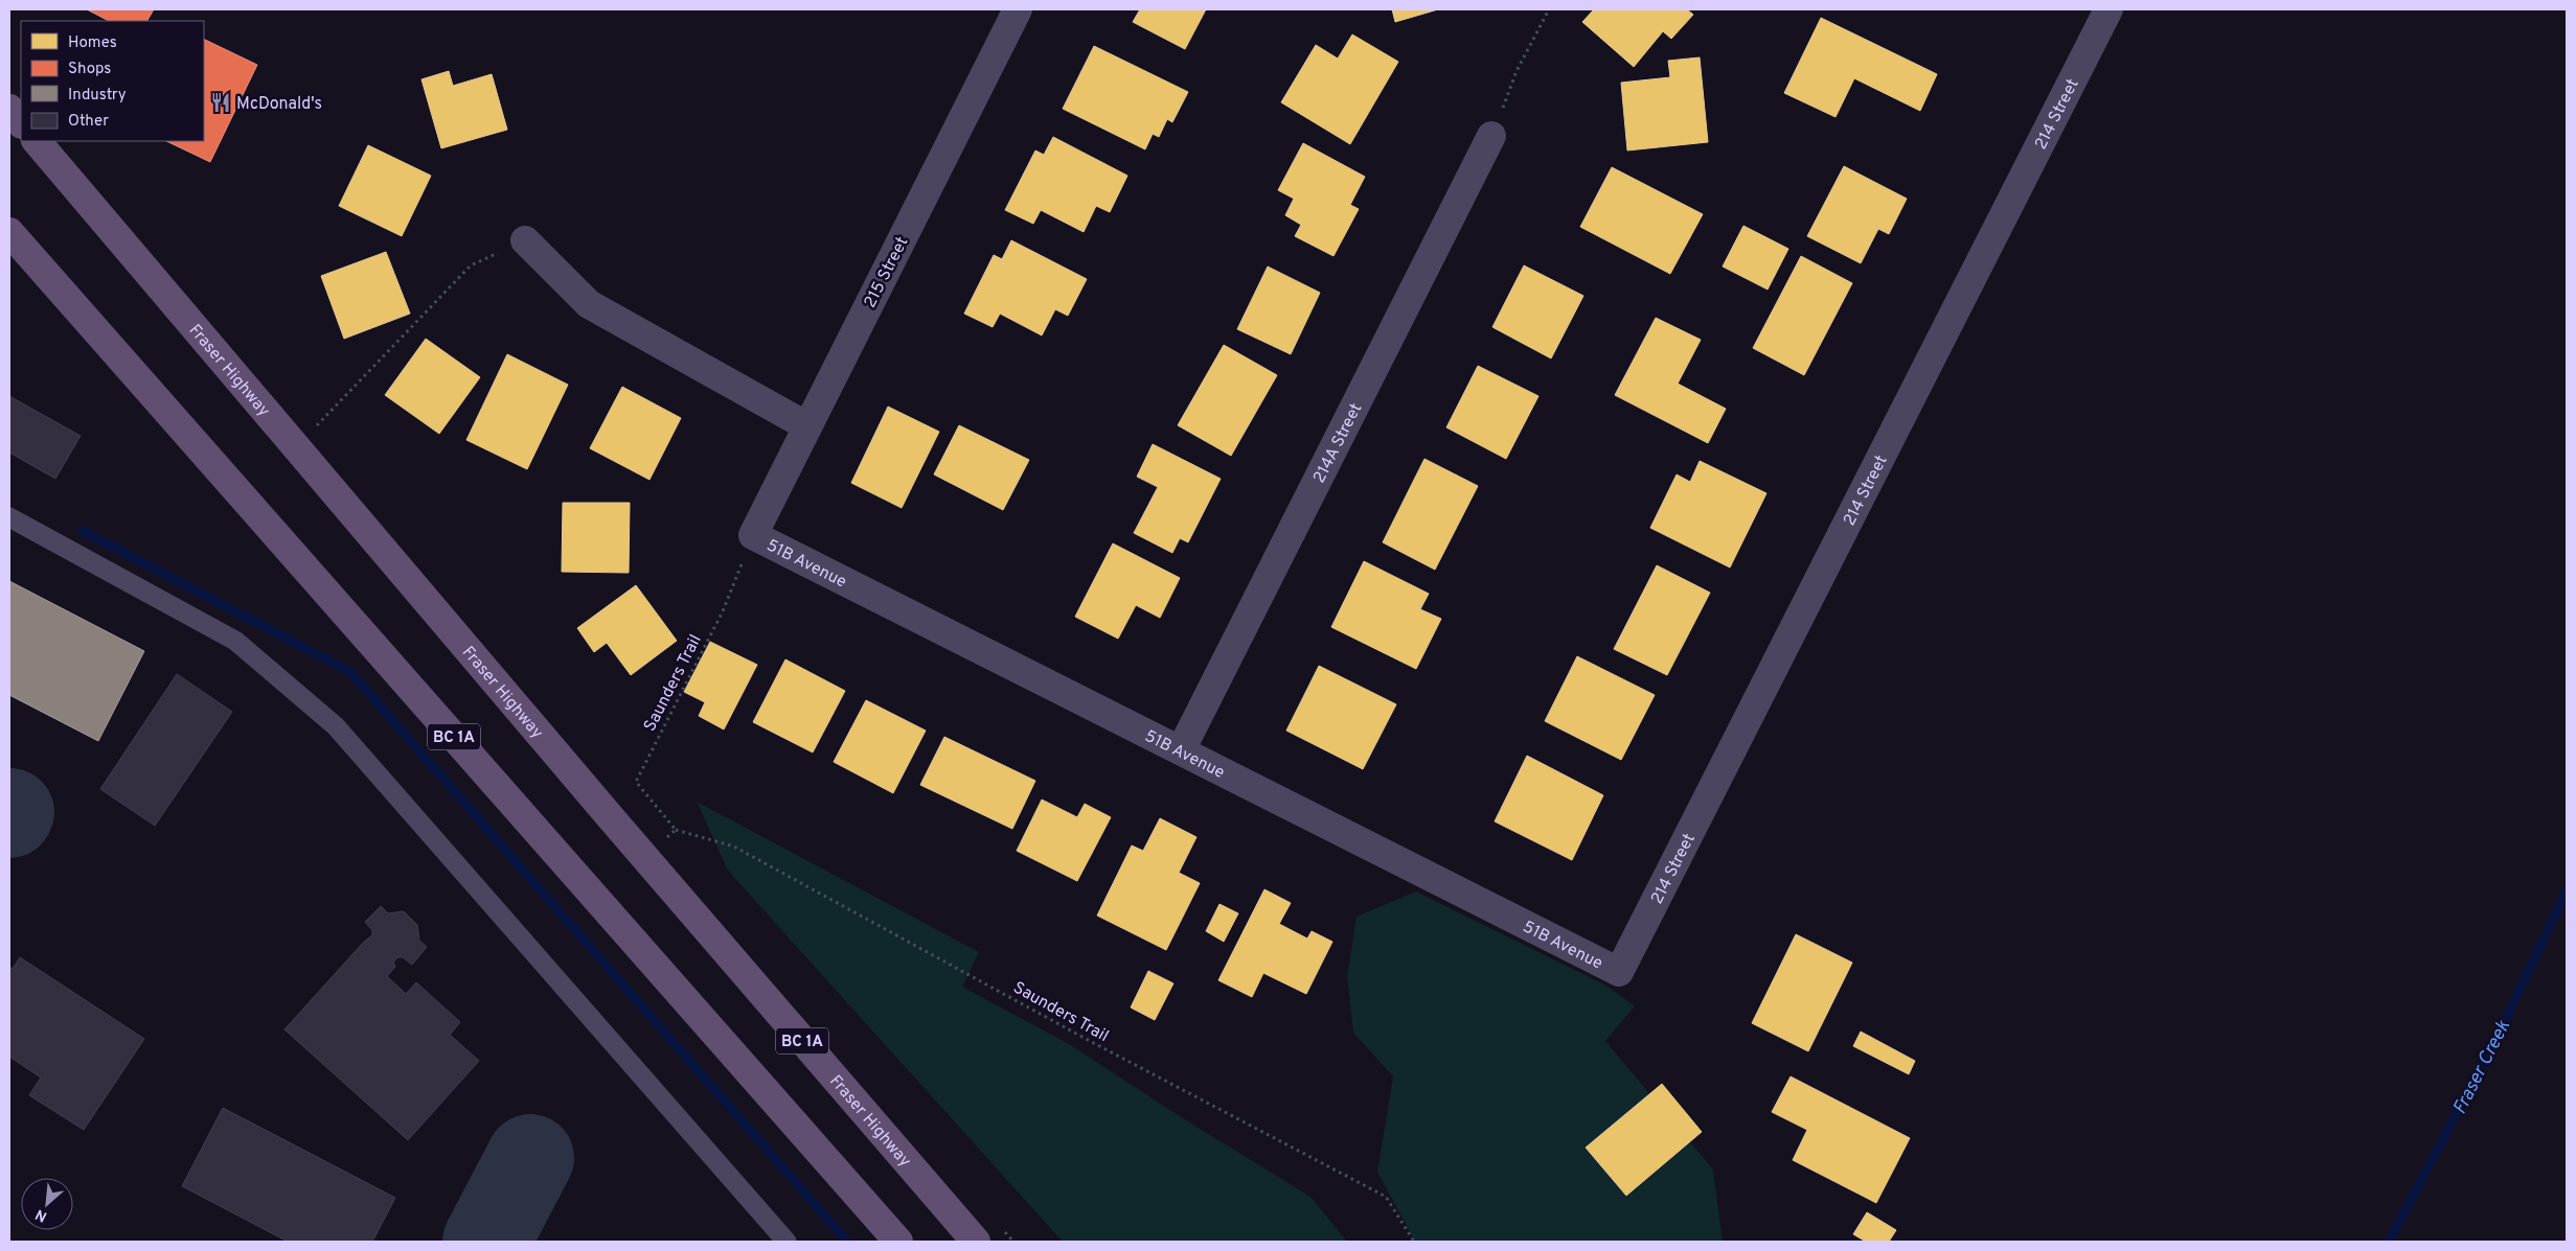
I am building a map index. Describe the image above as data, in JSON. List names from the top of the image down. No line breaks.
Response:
{"streets":{"main road":["Fraser Highway","BC 1A"],"street":["214 Street","215 Street","214A Street","51B Avenue"],"path":["Saunders Trail"]},"crossings":[["214 Street","51B Avenue"],["215 Street","51B Avenue"],["215 Street","Saunders Trail"],["214A Street","51B Avenue"],["51B Avenue","Saunders Trail"]],"water":["Fraser Creek"],"places":{"restaurant":["McDonald's"]},"legend":["Homes","Shops","Industry","Other"],"north":"bottom left"}
